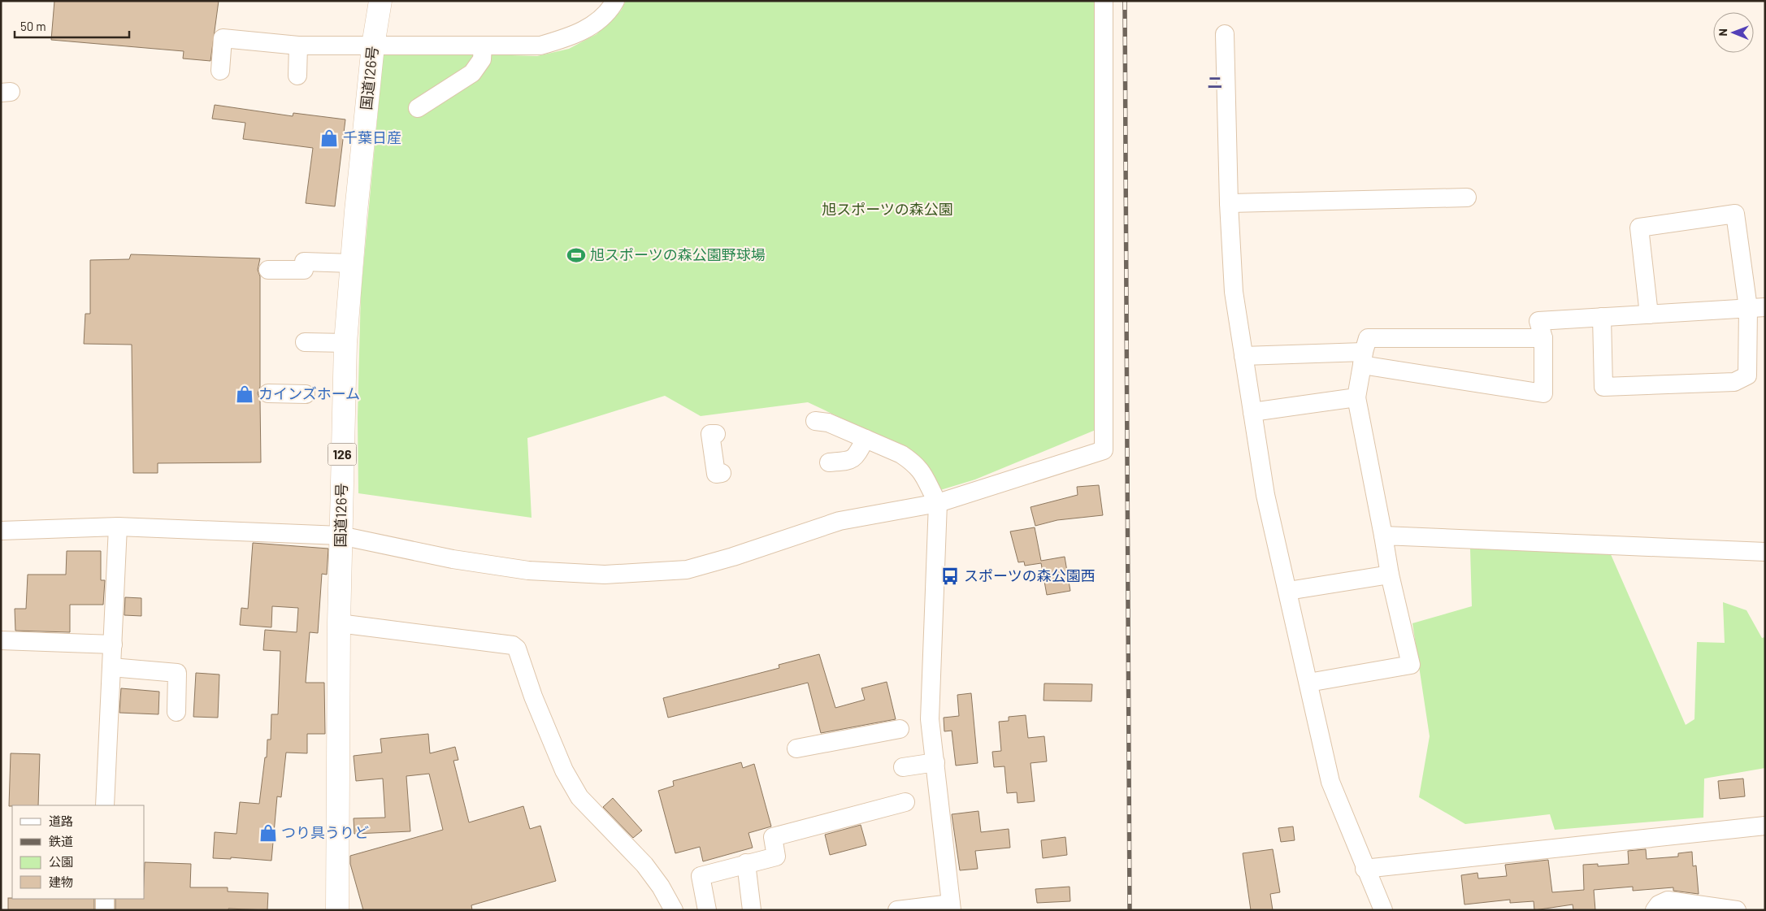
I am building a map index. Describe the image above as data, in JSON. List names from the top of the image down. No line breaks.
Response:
{"streets":{"highway":["国道126号","126"]},"districts":["ニ"],"parks":["旭スポーツの森公園"],"places":{"shop":["千葉日産","カインズホーム","つり具うりど"],"sports":["旭スポーツの森公園野球場"],"bus stop":["スポーツの森公園西"]},"legend":["道路","鉄道","公園","建物"],"scale_bar":"50 m","north":"left"}
